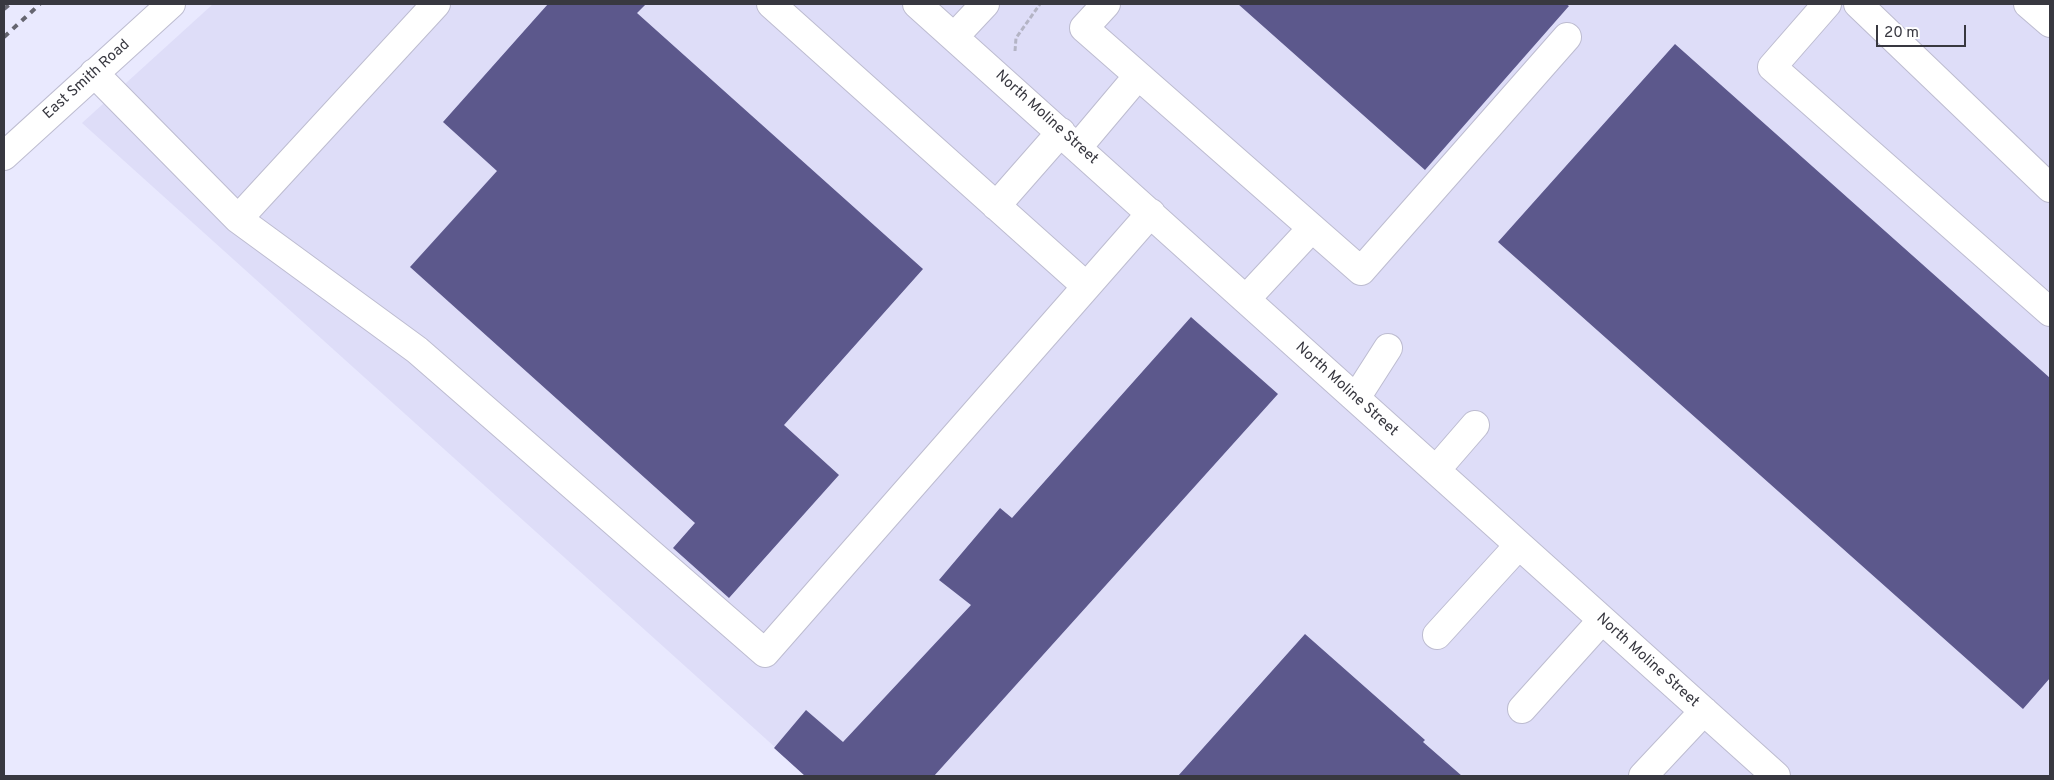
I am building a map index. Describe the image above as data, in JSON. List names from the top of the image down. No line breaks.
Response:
{"streets":{"street":["East Smith Road","North Moline Street"]},"scale_bar":"20 m"}
